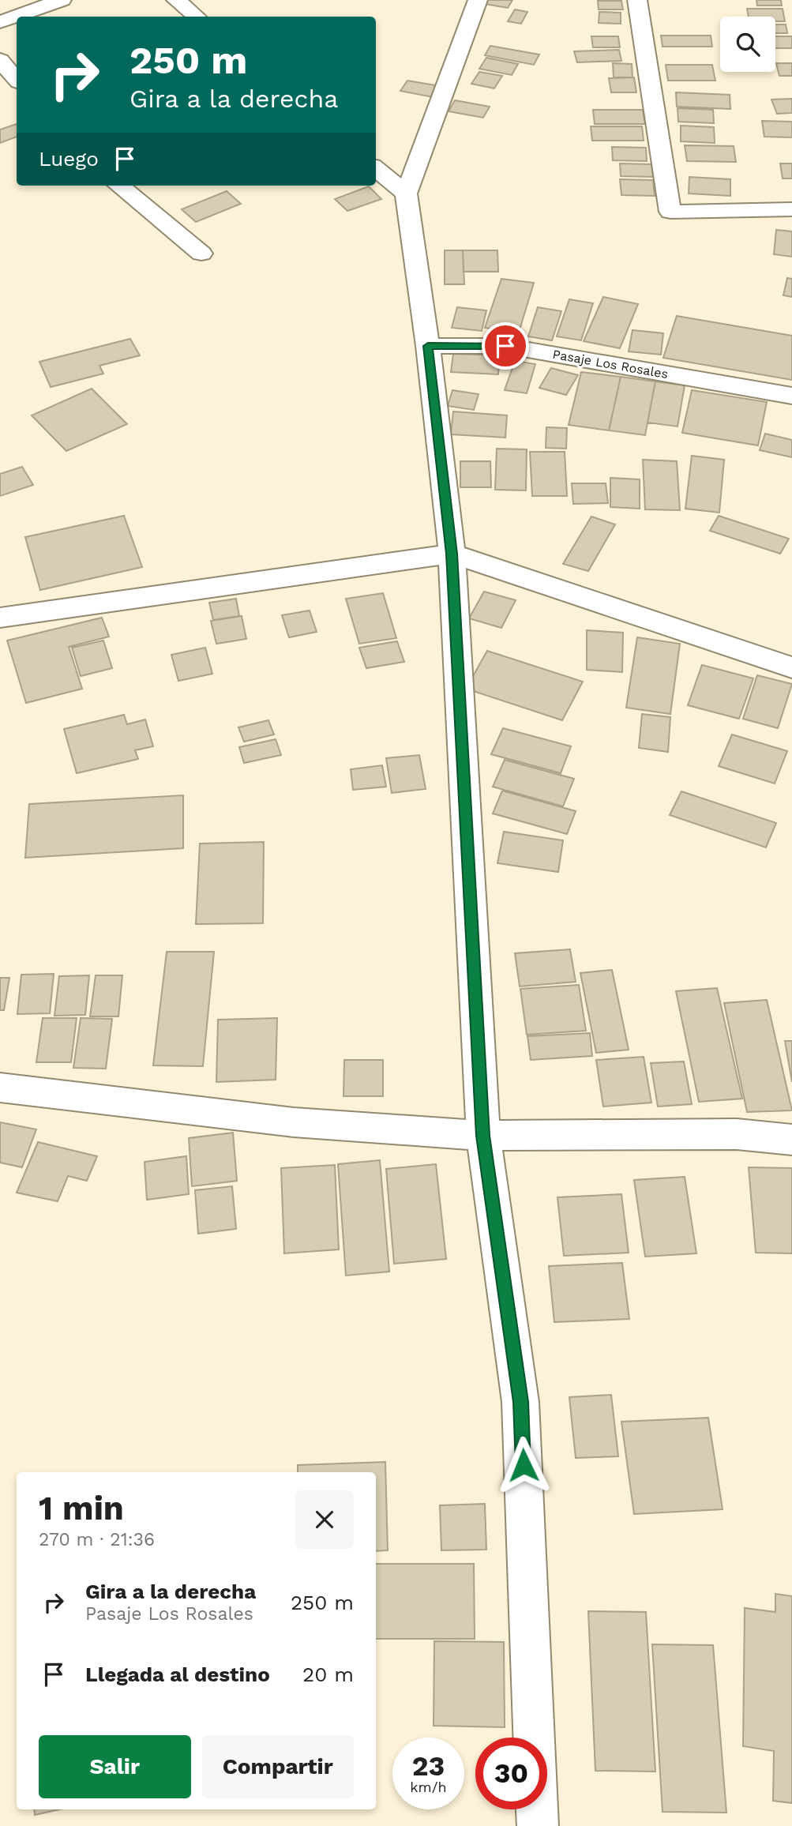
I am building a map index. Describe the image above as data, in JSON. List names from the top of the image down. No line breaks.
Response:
{"streets":{"street":["Pasaje Los Rosales"]},"page":{"turn":["250 m","Gira a la derecha"],"then":"Luego","heading":["1 min","270 m · 21:36"],"list":[{"name":"Gira a la derecha","note":"Pasaje Los Rosales","value":"250 m"},{"name":"Llegada al destino","value":"20 m"}],"buttons":["Salir","Compartir"],"speed":"23 km/h","limit":"30"}}
